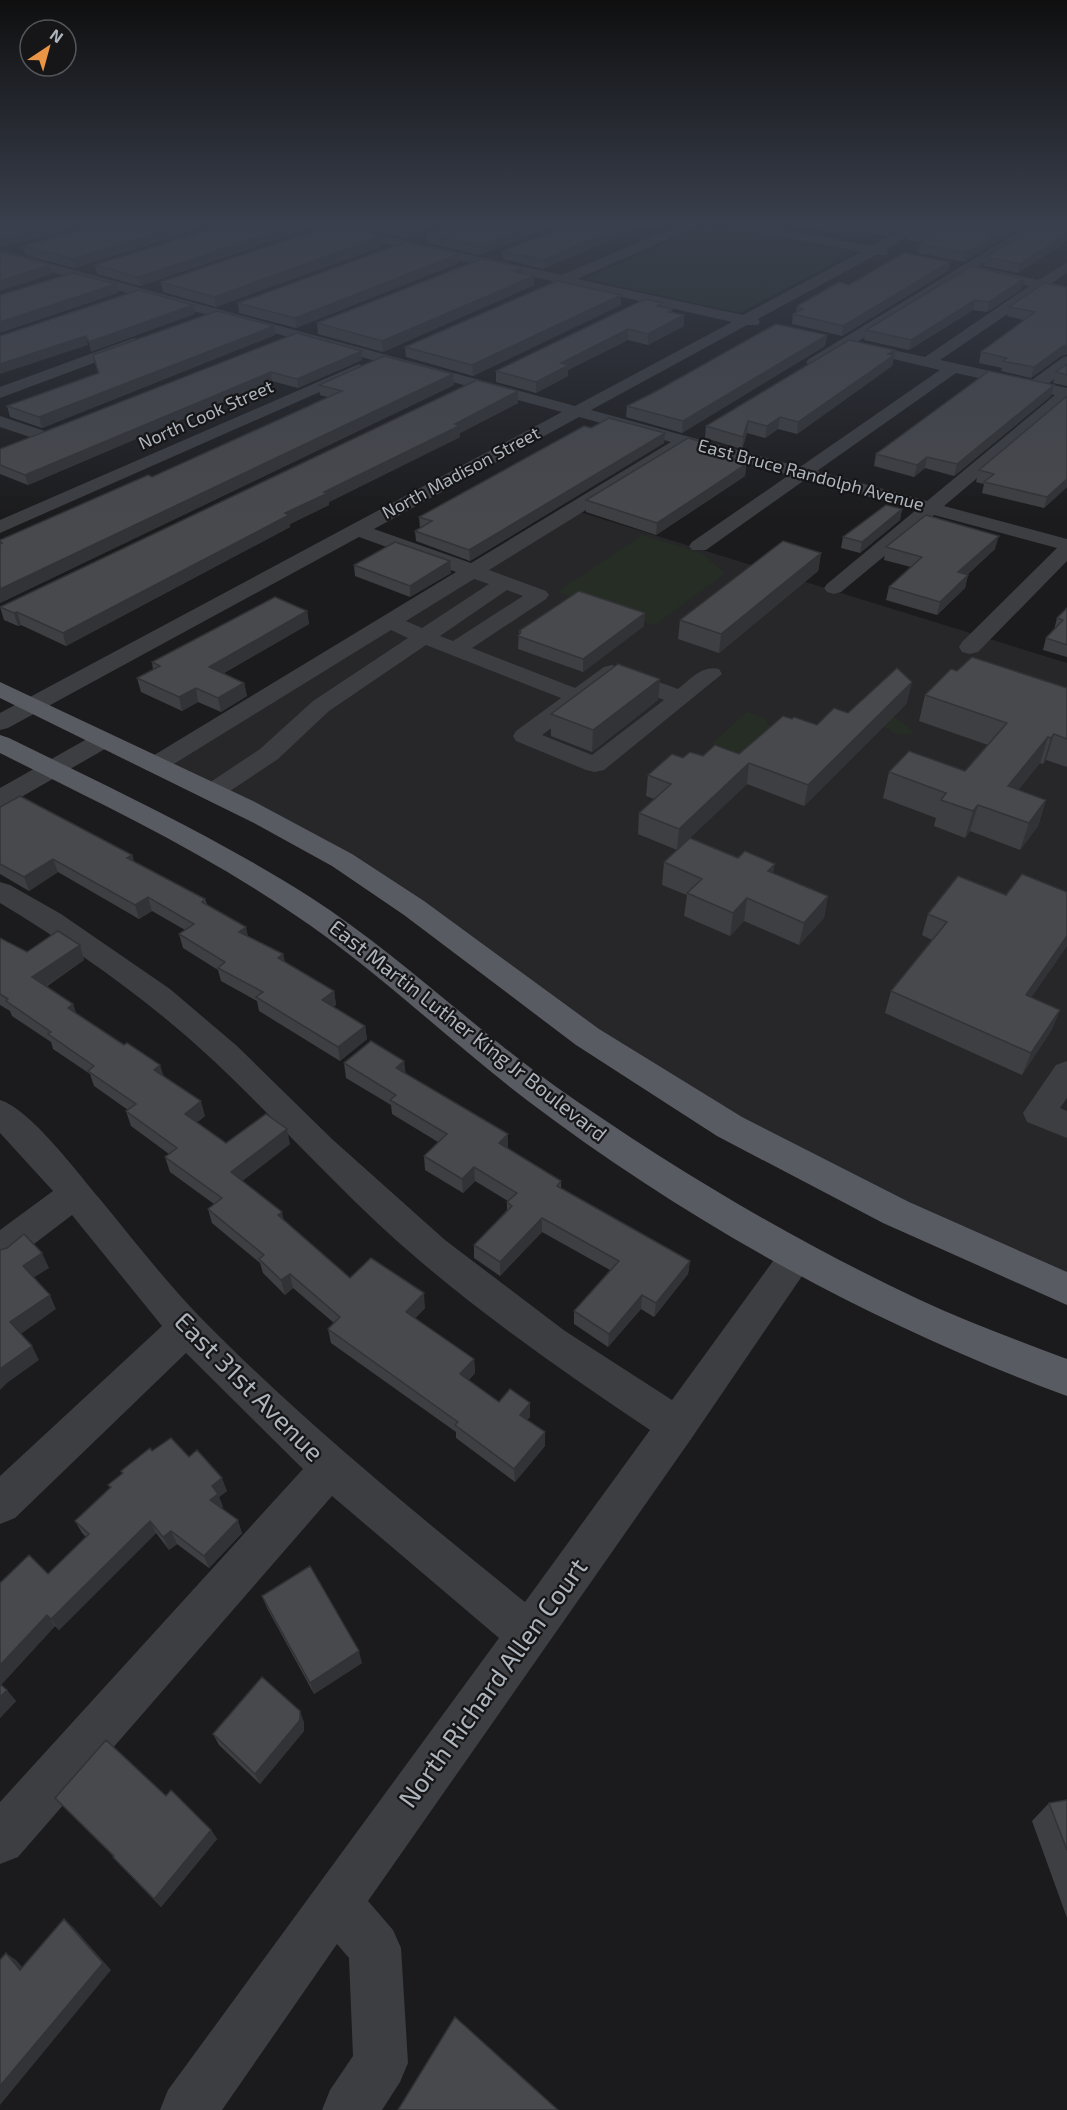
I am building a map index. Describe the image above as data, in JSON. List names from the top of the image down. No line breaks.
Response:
{"streets":{"main road":["East Martin Luther King Jr Boulevard"],"street":["North Cook Street","North Madison Street","East Bruce Randolph Avenue","East 31st Avenue","North Richard Allen Court"]},"crossings":[["North Cook Street","East Bruce Randolph Avenue"],["North Madison Street","East Bruce Randolph Avenue"],["East Martin Luther King Jr Boulevard","North Richard Allen Court"],["East 31st Avenue","North Richard Allen Court"]],"north":"top right"}
